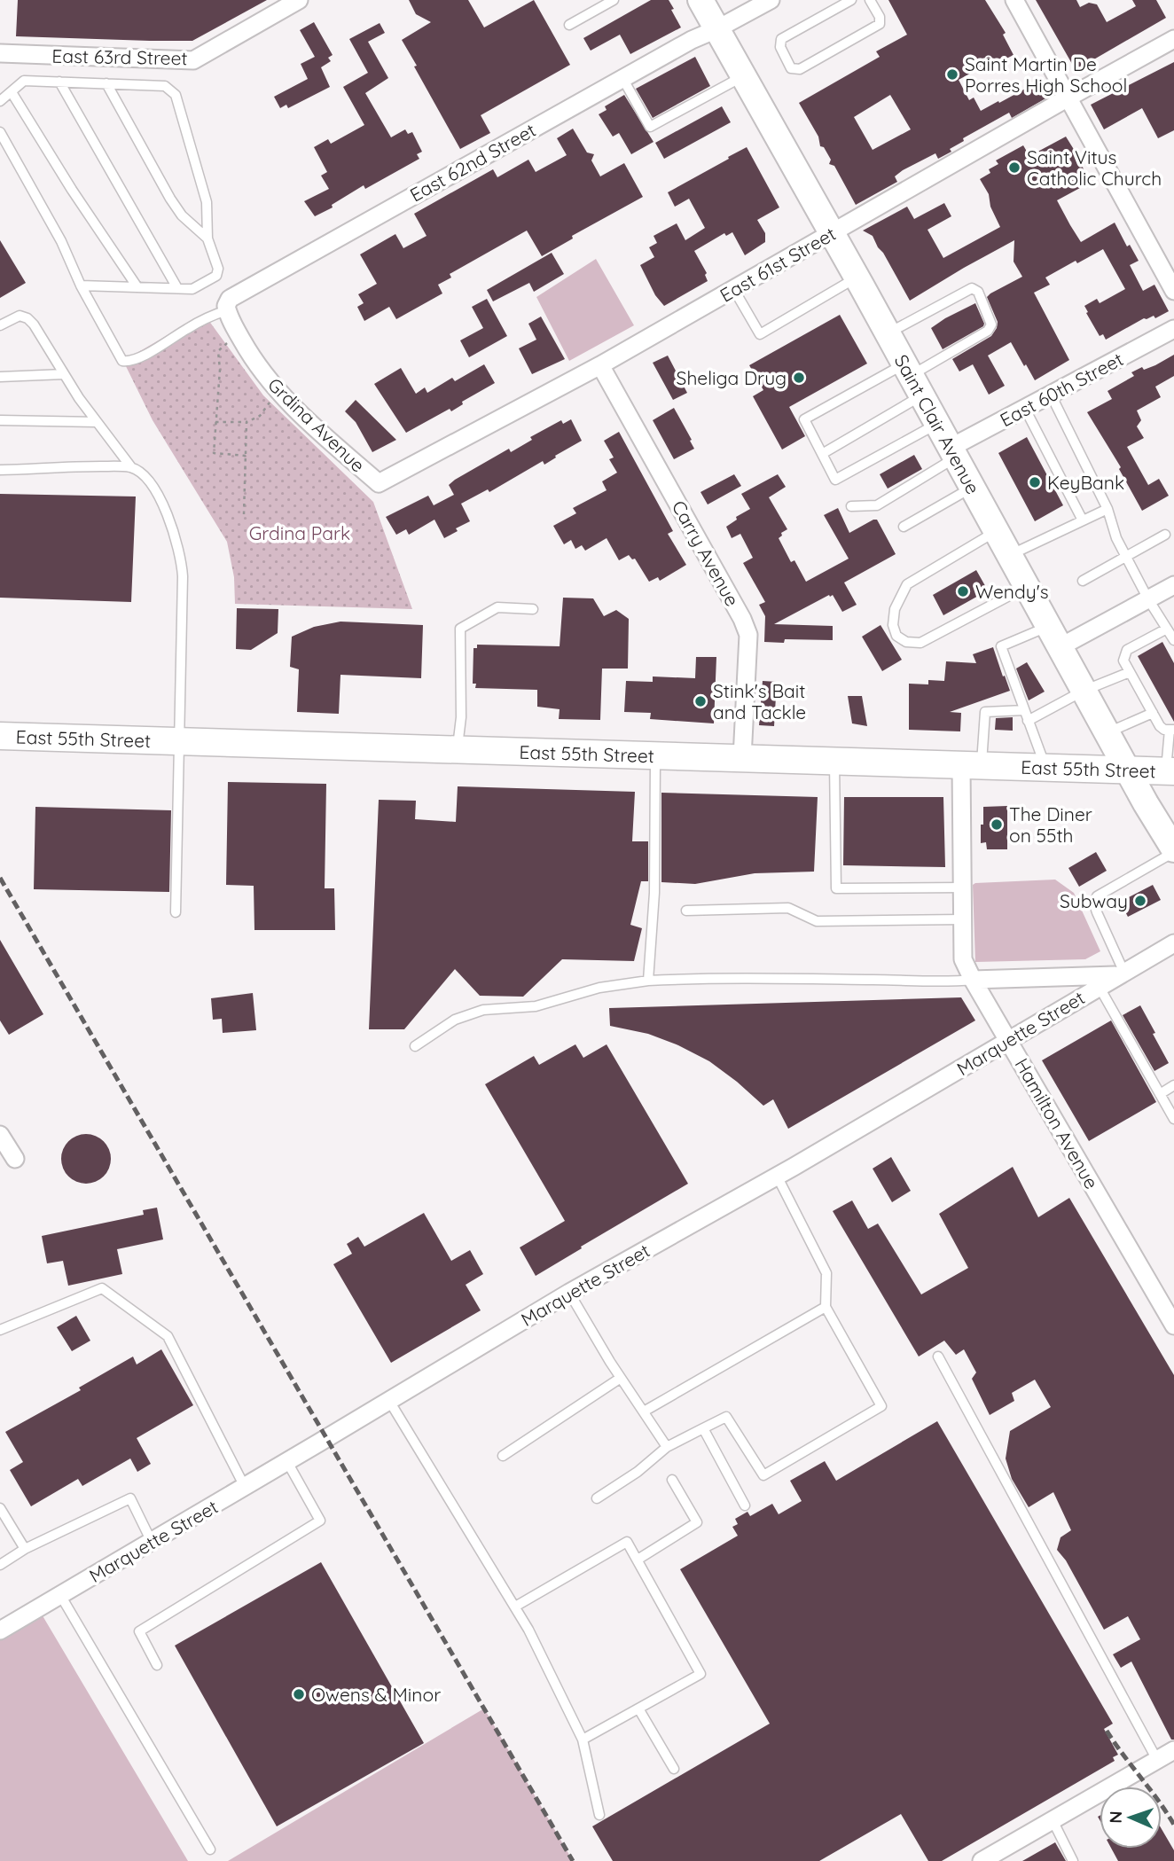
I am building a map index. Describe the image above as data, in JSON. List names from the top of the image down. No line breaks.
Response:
{"streets":{"main road":["Saint Clair Avenue","East 55th Street"],"street":["East 63rd Street","East 62nd Street","East 61st Street","East 60th Street","Grdina Avenue","Carry Avenue","Marquette Street","Hamilton Avenue"]},"crossings":[["East 62nd Street","Grdina Avenue"],["East 62nd Street","Saint Clair Avenue"],["East 61st Street","Grdina Avenue"],["East 61st Street","Saint Clair Avenue"],["East 61st Street","Carry Avenue"],["East 60th Street","Saint Clair Avenue"],["Saint Clair Avenue","East 55th Street"],["Carry Avenue","East 55th Street"],["East 55th Street","Hamilton Avenue"],["Marquette Street","Hamilton Avenue"]],"parks":["Grdina Park"],"places":["Saint Martin De Porres High School","Saint Vitus Catholic Church","Sheliga Drug","KeyBank","Wendy's","Stink's Bait and Tackle","The Diner on 55th","Subway","Owens & Minor"],"north":"left"}
